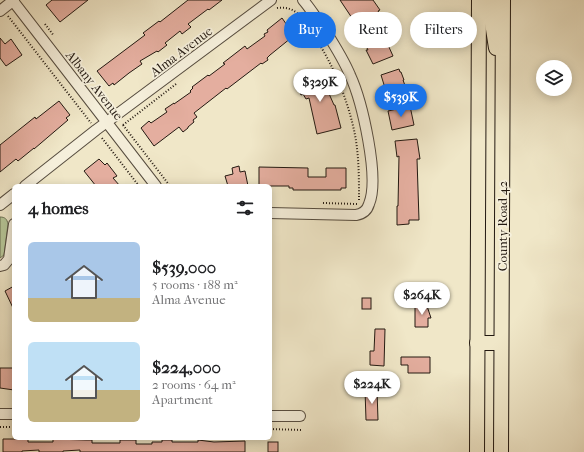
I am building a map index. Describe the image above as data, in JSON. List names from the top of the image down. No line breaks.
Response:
{"streets":{"highway":["County Road 42"],"street":["Alma Avenue","Albany Avenue"]},"crossings":[["Alma Avenue","Albany Avenue"]],"page":{"chip":["Buy","Rent","Filters"],"price":["$329K","$539K","$264K","$224K"],"heading":"4 homes","list":[{"name":"$539,000","note":"5 rooms · 188 m² · Alma Avenue"},{"name":"$224,000","note":"2 rooms · 64 m² · Apartment"}]}}
